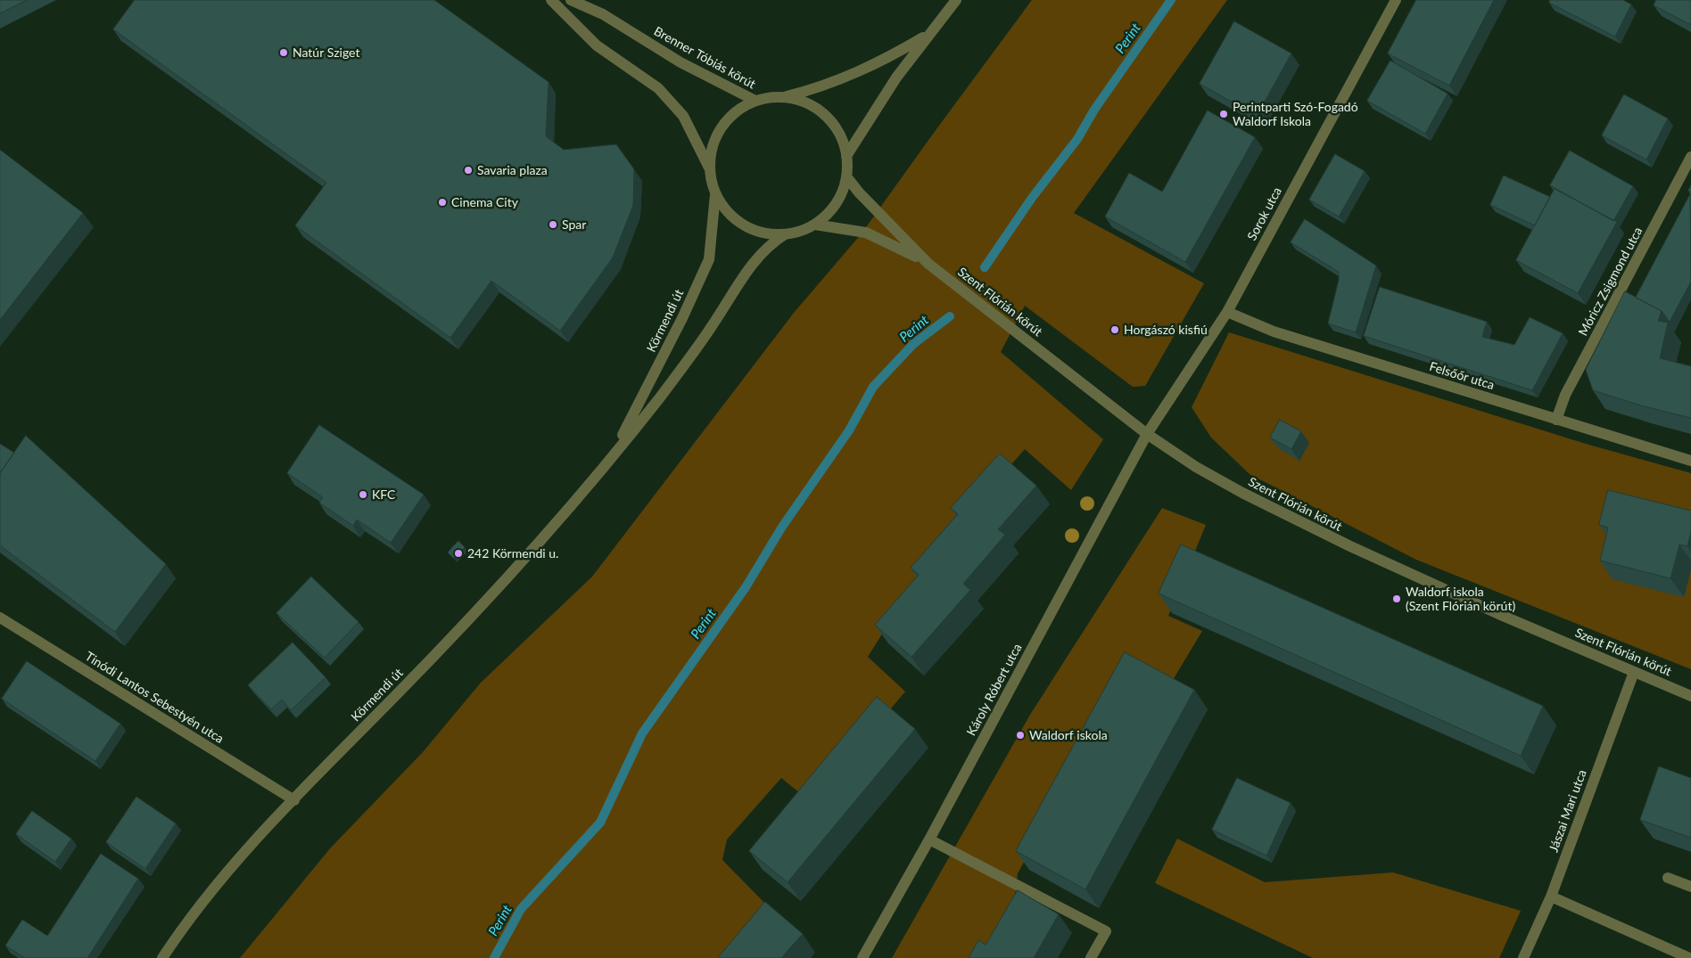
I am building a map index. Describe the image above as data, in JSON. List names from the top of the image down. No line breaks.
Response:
{"streets":{"street":["Brenner Tóbiás körút","Sorok utca","Móricz Zsigmond utca","Szent Flórián körút","Körmendi út","Felsőőr utca","Károly Róbert utca","Tinódi Lantos Sebestyén utca","Jászai Mari utca"]},"crossings":[["Brenner Tóbiás körút","Szent Flórián körút"],["Brenner Tóbiás körút","Körmendi út"],["Sorok utca","Szent Flórián körút"],["Sorok utca","Felsőőr utca"],["Sorok utca","Károly Róbert utca"],["Móricz Zsigmond utca","Felsőőr utca"],["Szent Flórián körút","Körmendi út"],["Szent Flórián körút","Károly Róbert utca"],["Szent Flórián körút","Jászai Mari utca"],["Körmendi út","Tinódi Lantos Sebestyén utca"]],"water":["Perint"],"places":["Natúr Sziget","Perintparti Szó-Fogadó Waldorf Iskola","Savaria plaza","Cinema City","Spar","Horgászó kisfiú","KFC","242 Körmendi u.","Waldorf iskola (Szent Flórián körút)","Waldorf iskola"]}
